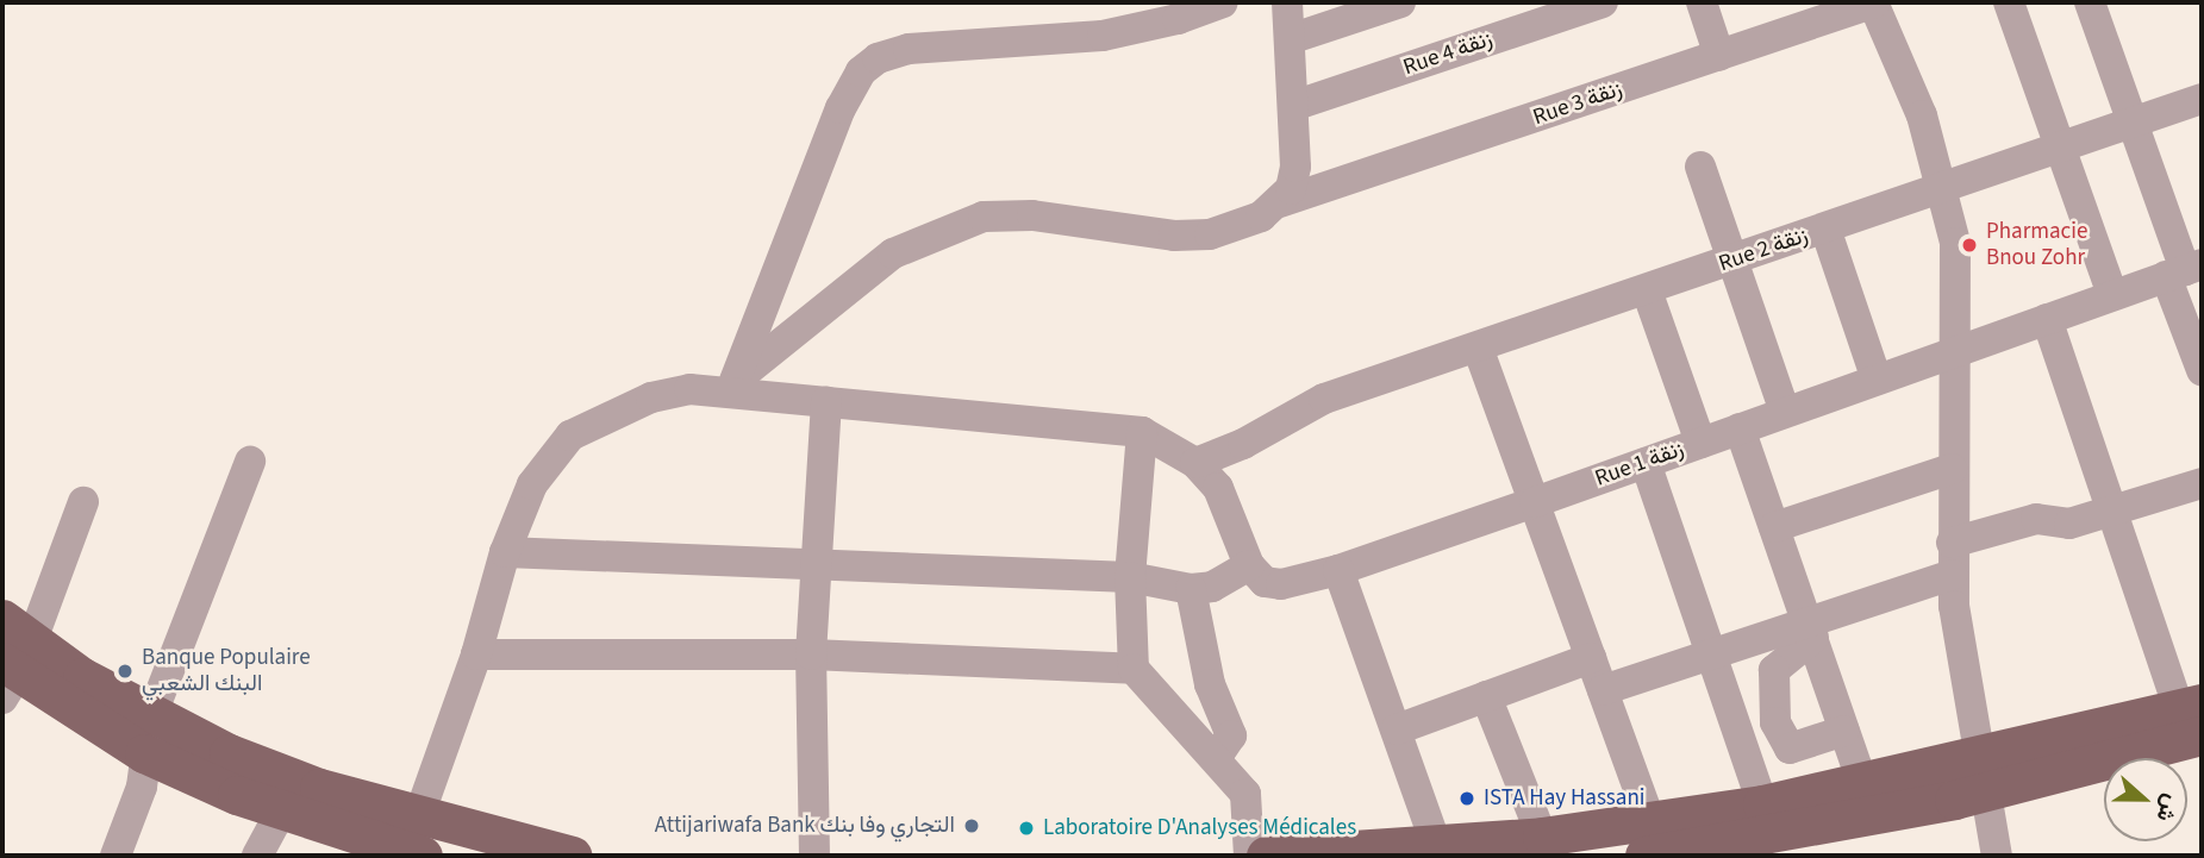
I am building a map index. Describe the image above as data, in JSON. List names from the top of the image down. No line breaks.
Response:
{"streets":{"street":["Rue 4 زنقة","Rue 3 زنقة","Rue 2 زنقة","Rue 1 زنقة"]},"places":["Pharmacie Bnou Zohr","Banque Populaire البنك الشعبي","ISTA Hay Hassani","Attijariwafa Bank التجاري وفا بنك","Laboratoire D'Analyses Médicales"],"north":"right"}
